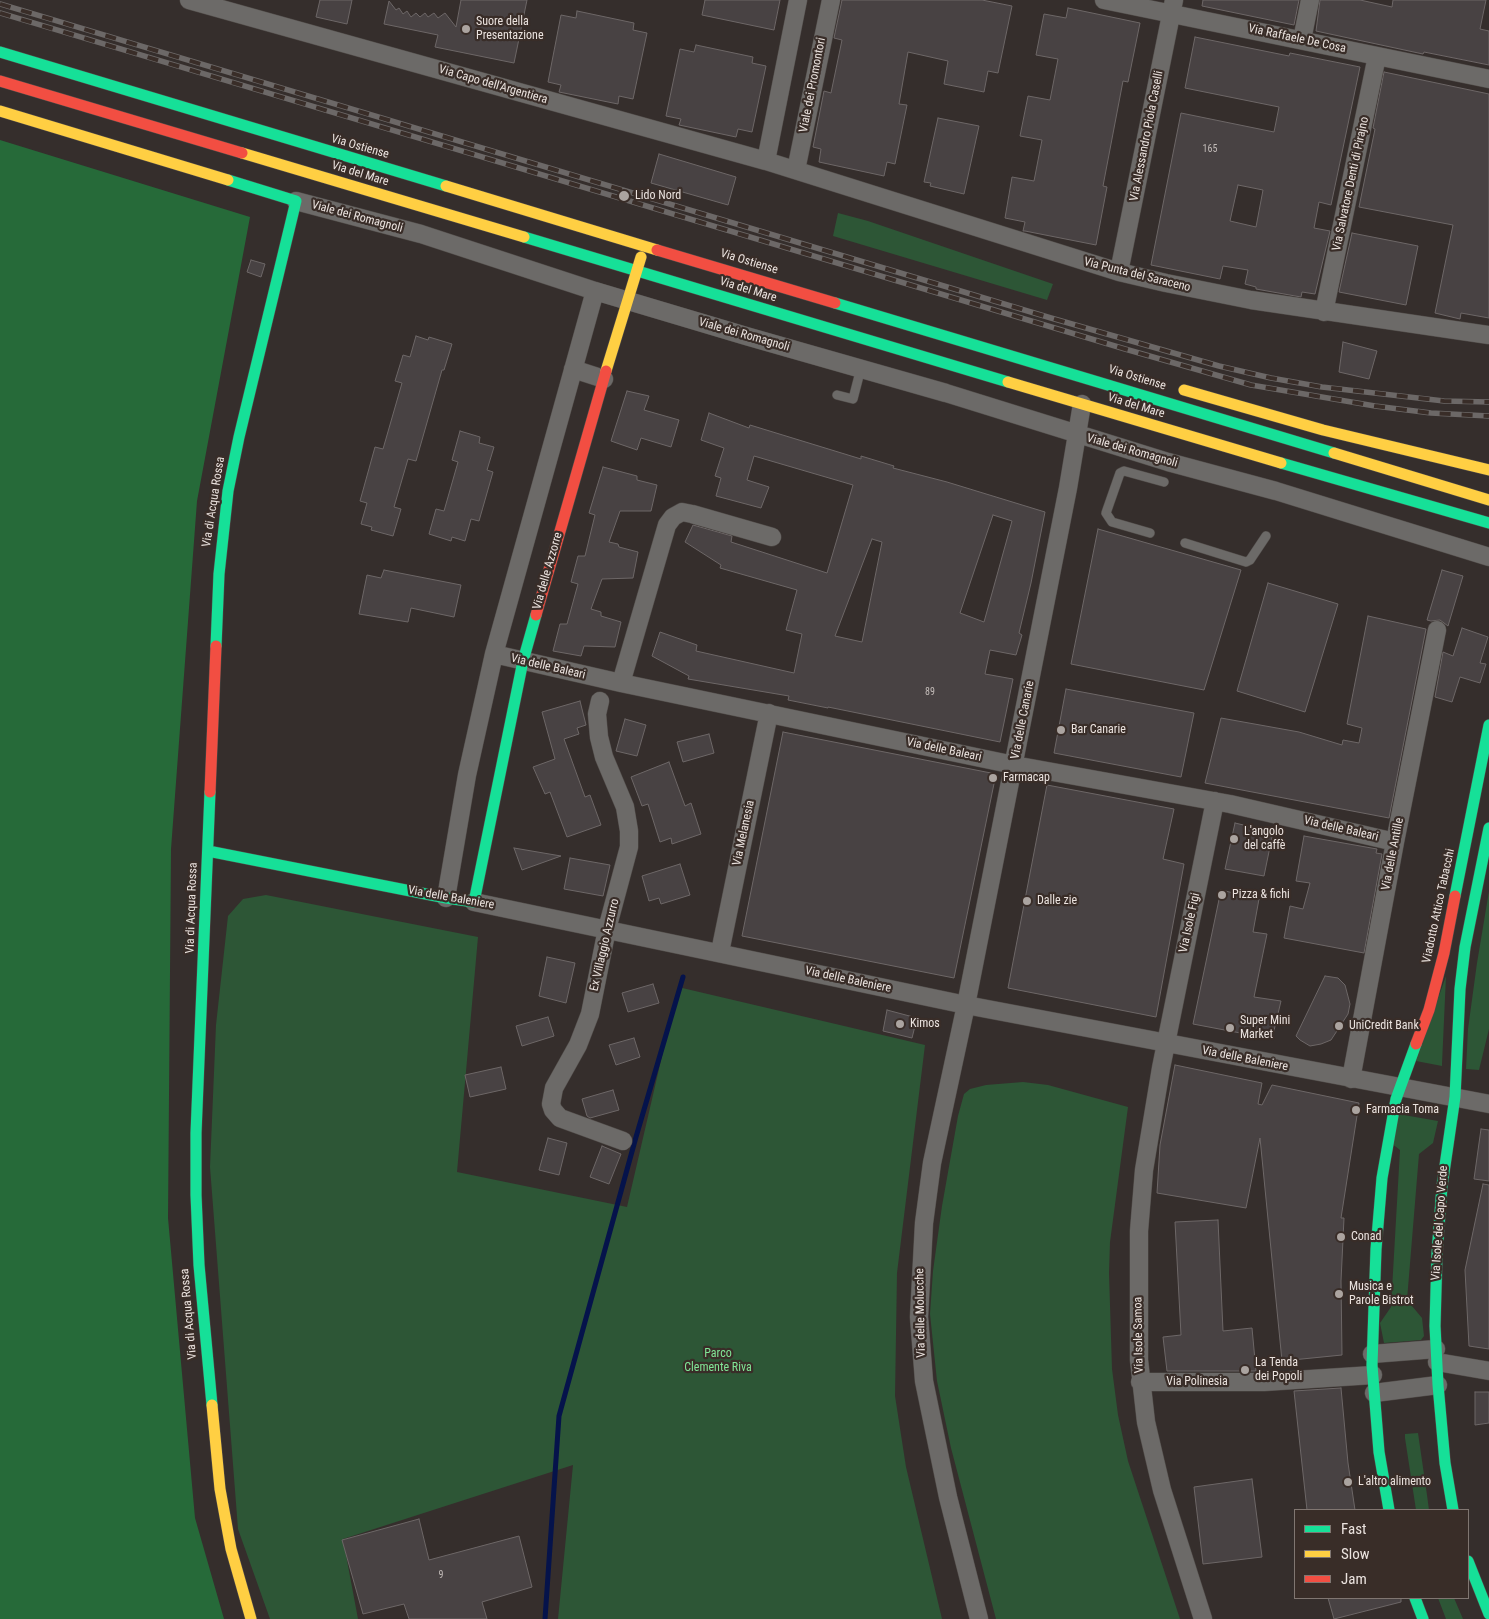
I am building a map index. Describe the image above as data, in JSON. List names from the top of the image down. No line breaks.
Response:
{"streets":{"street":["Via Raffaele De Cosa","Via Capo dell'Argentiera","Viale dei Promontori","Via Alessandro Piola Caselli","Via Ostiense","Via del Mare","Via Salvatore Denti di Pirajno","Viale dei Romagnoli","Via Punta del Saraceno","Via di Acqua Rossa","Via delle Azzorre","Via delle Baleari","Via delle Canarie","Via Melanesia","Via delle Antille","Via delle Baleniere","Viadotto Attico Tabacchi","Via Isole Figi","Ex Villaggio Azzurro","Via Isole del Capo Verde","Via delle Molucche","Via Isole Samoa","Via Polinesia"]},"crossings":[["Via Raffaele De Cosa","Via Alessandro Piola Caselli"],["Via Raffaele De Cosa","Via Salvatore Denti di Pirajno"],["Via Capo dell'Argentiera","Viale dei Promontori"],["Via Capo dell'Argentiera","Via Punta del Saraceno"],["Viale dei Promontori","Via Punta del Saraceno"],["Via Alessandro Piola Caselli","Via Punta del Saraceno"],["Via Ostiense","Via delle Azzorre"],["Via del Mare","Via delle Azzorre"],["Via Salvatore Denti di Pirajno","Via Punta del Saraceno"],["Viale dei Romagnoli","Via di Acqua Rossa"],["Viale dei Romagnoli","Via delle Azzorre"],["Viale dei Romagnoli","Via delle Canarie"],["Via di Acqua Rossa","Via delle Baleniere"],["Via delle Azzorre","Via delle Baleari"],["Via delle Azzorre","Via delle Baleniere"],["Via delle Baleari","Via delle Canarie"],["Via delle Baleari","Via Melanesia"],["Via delle Baleari","Via delle Antille"],["Via delle Baleari","Via Isole Figi"],["Via delle Canarie","Via delle Baleniere"],["Via delle Canarie","Via delle Molucche"],["Via Melanesia","Via delle Baleniere"],["Via delle Antille","Via delle Baleniere"],["Via delle Baleniere","Viadotto Attico Tabacchi"],["Via delle Baleniere","Via Isole Figi"],["Via delle Baleniere","Ex Villaggio Azzurro"],["Via delle Baleniere","Via Isole del Capo Verde"],["Via delle Baleniere","Via delle Molucche"],["Via delle Baleniere","Via Isole Samoa"],["Via Isole Figi","Via Isole Samoa"],["Via Isole Samoa","Via Polinesia"]],"parks":["Parco Clemente Riva"],"places":["Suore della Presentazione","Lido Nord","Bar Canarie","Farmacap","L'angolo del caffè","Pizza & fichi","Dalle zie","Kimos","UniCredit Bank","Super Mini Market","Farmacia Toma","Conad","Musica e Parole Bistrot","La Tenda dei Popoli","L'altro alimento"],"house_numbers":["165","89","9"],"legend":["Fast","Slow","Jam"]}
